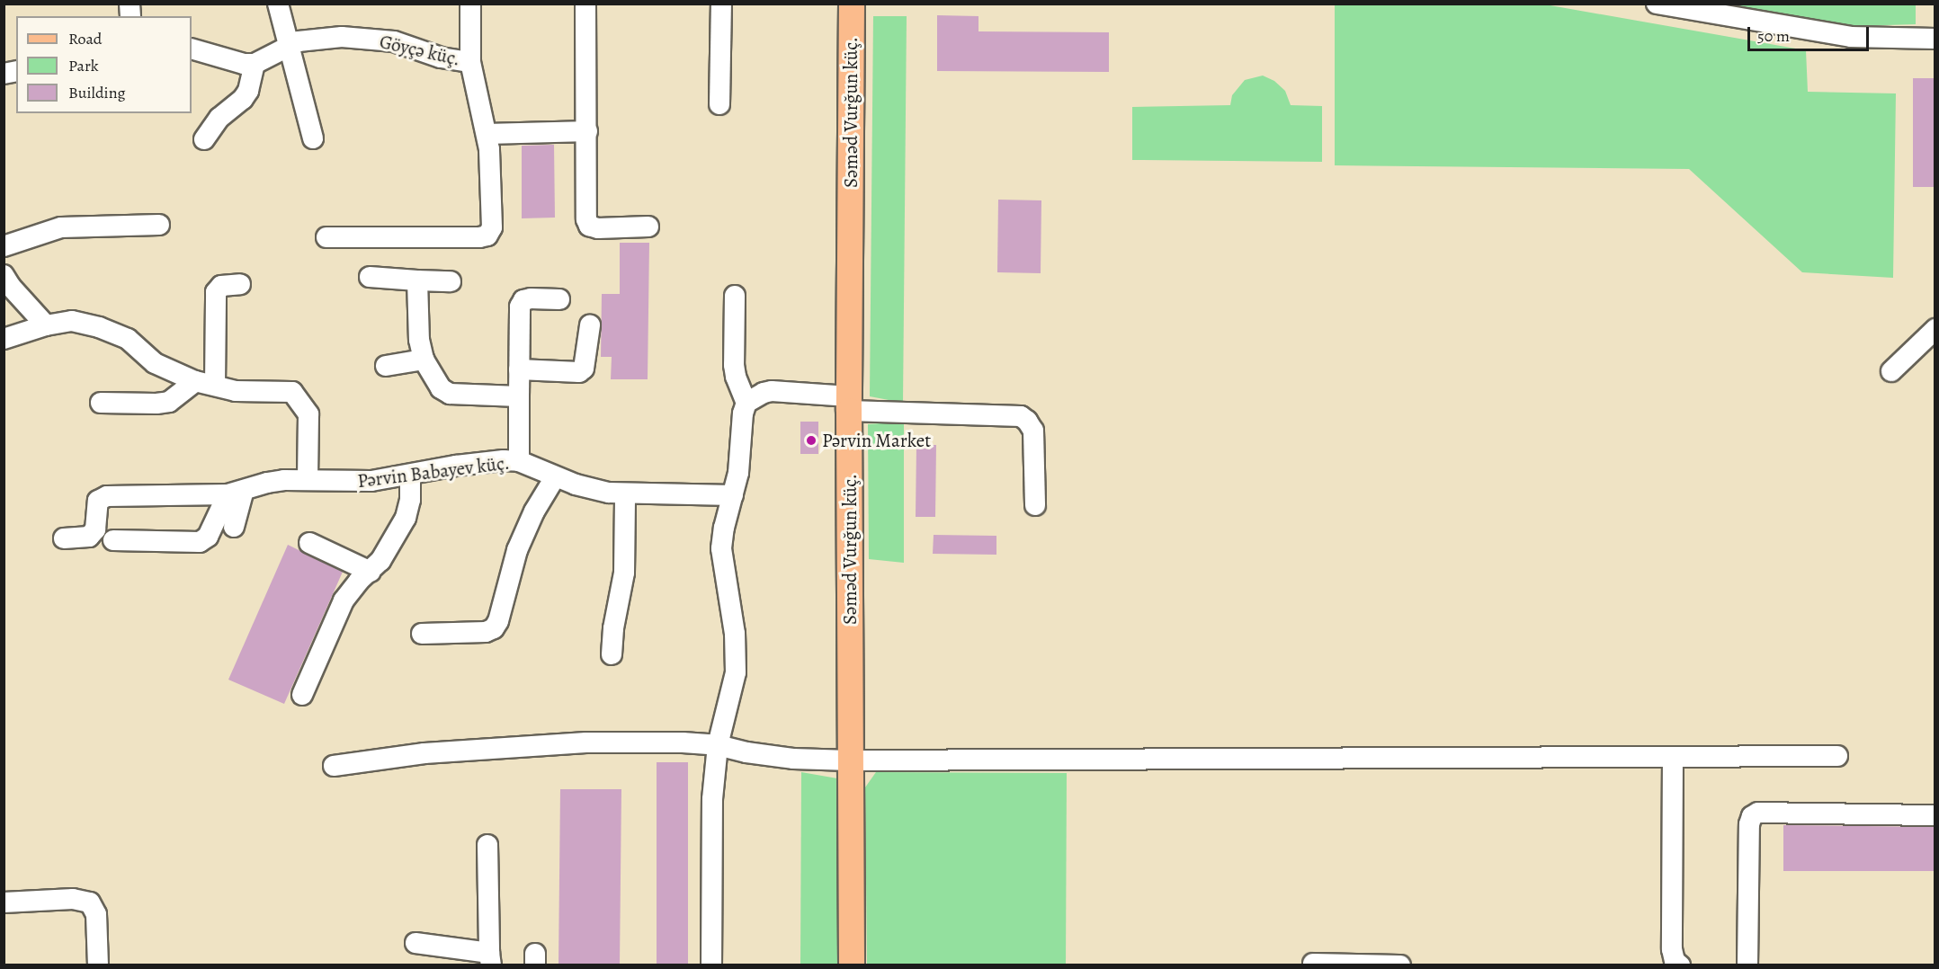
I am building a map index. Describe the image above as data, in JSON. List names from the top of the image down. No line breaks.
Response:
{"streets":{"main road":["Səməd Vurğun küç."],"street":["Göyçə küç.","Pərvin Babayev küç."]},"places":["Pərvin Market"],"legend":["Road","Park","Building"],"scale_bar":"50 m"}
